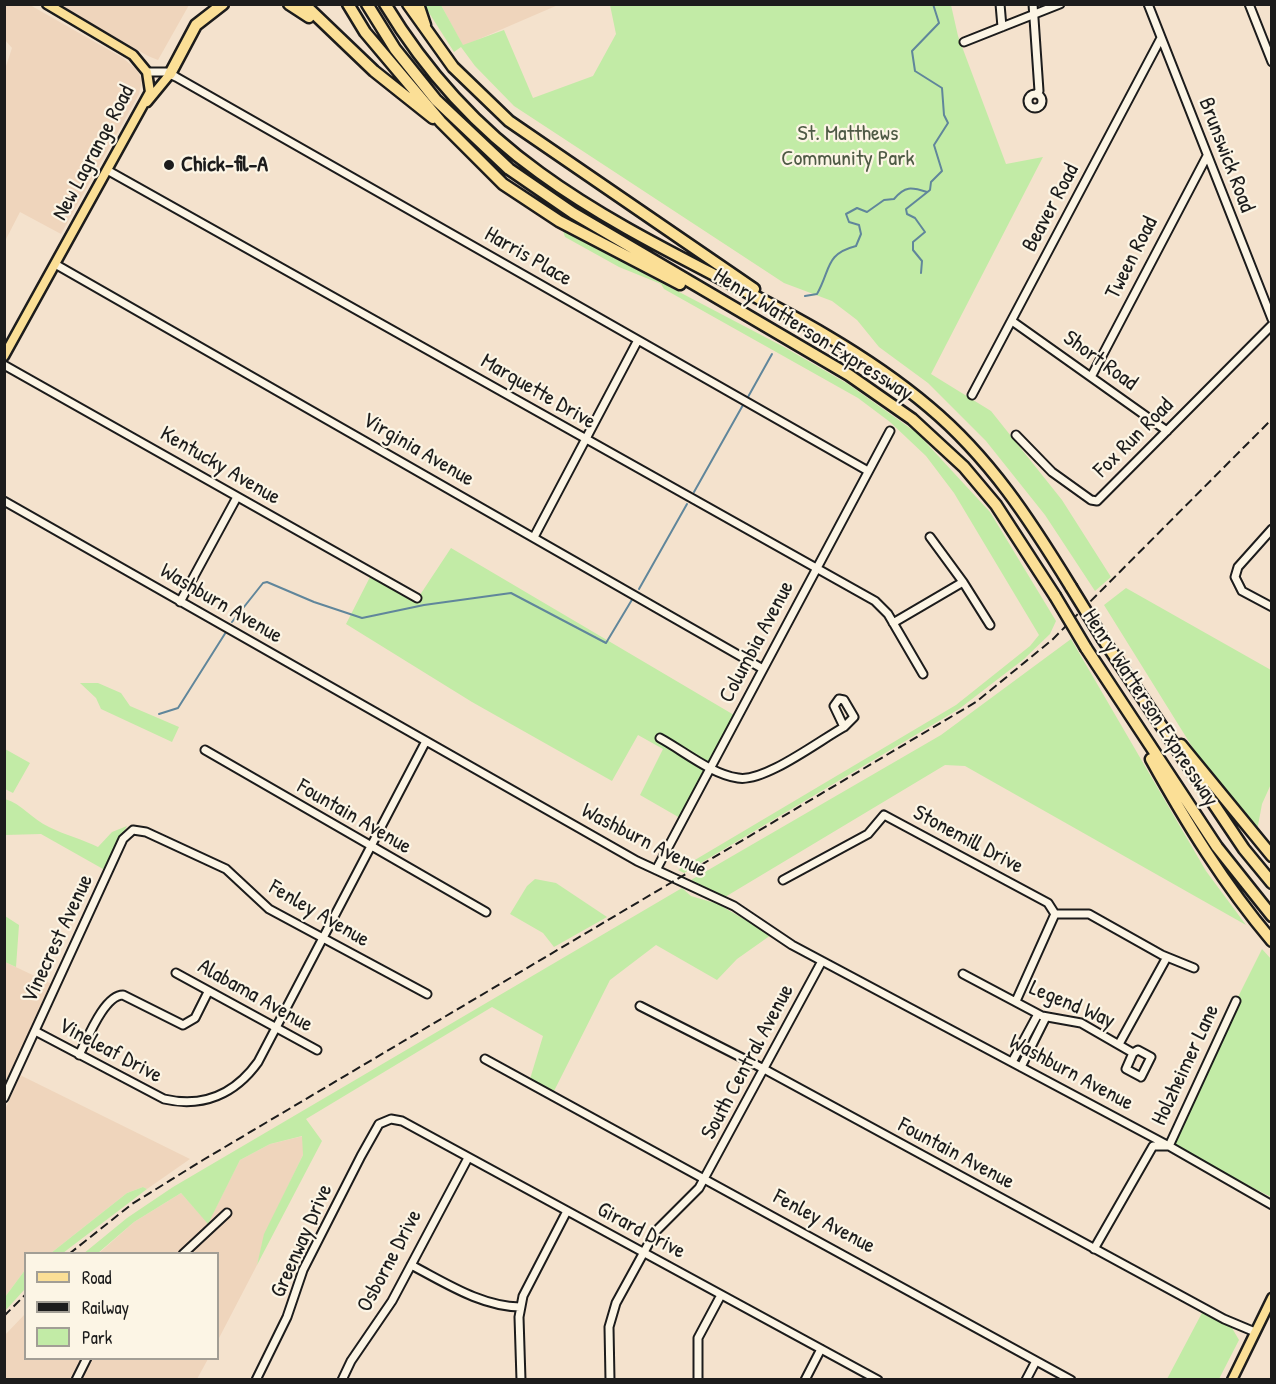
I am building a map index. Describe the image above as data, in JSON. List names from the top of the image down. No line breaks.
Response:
{"streets":{"highway":["Henry Watterson Expressway"],"main road":["New Lagrange Road"],"street":["Brunswick Road","Beaver Road","Harris Place","Tween Road","Short Road","Marquette Drive","Fox Run Road","Virginia Avenue","Kentucky Avenue","Washburn Avenue","Columbia Avenue","Fountain Avenue","Stonemill Drive","Fenley Avenue","Vinecrest Avenue","Alabama Avenue","Legend Way","Vineleaf Drive","South Central Avenue","Holzheimer Lane","Girard Drive","Greenway Drive","Osborne Drive"]},"crossings":[["New Lagrange Road","Harris Place"],["New Lagrange Road","Marquette Drive"],["New Lagrange Road","Virginia Avenue"],["Brunswick Road","Beaver Road"],["Brunswick Road","Tween Road"],["Beaver Road","Short Road"],["Harris Place","Columbia Avenue"],["Tween Road","Short Road"],["Short Road","Fox Run Road"],["Marquette Drive","Columbia Avenue"],["Virginia Avenue","Columbia Avenue"],["Washburn Avenue","Columbia Avenue"],["Washburn Avenue","Vineleaf Drive"],["Washburn Avenue","South Central Avenue"],["Washburn Avenue","Holzheimer Lane"],["Fountain Avenue","Vineleaf Drive"],["Fountain Avenue","South Central Avenue"],["Fenley Avenue","Vinecrest Avenue"],["Fenley Avenue","Vineleaf Drive"],["Fenley Avenue","South Central Avenue"],["Vinecrest Avenue","Vineleaf Drive"],["Alabama Avenue","Vineleaf Drive"],["South Central Avenue","Girard Drive"],["Girard Drive","Greenway Drive"],["Girard Drive","Osborne Drive"]],"parks":["St. Matthews Community Park"],"places":["Chick-fil-A"],"legend":["Road","Railway","Park"]}
